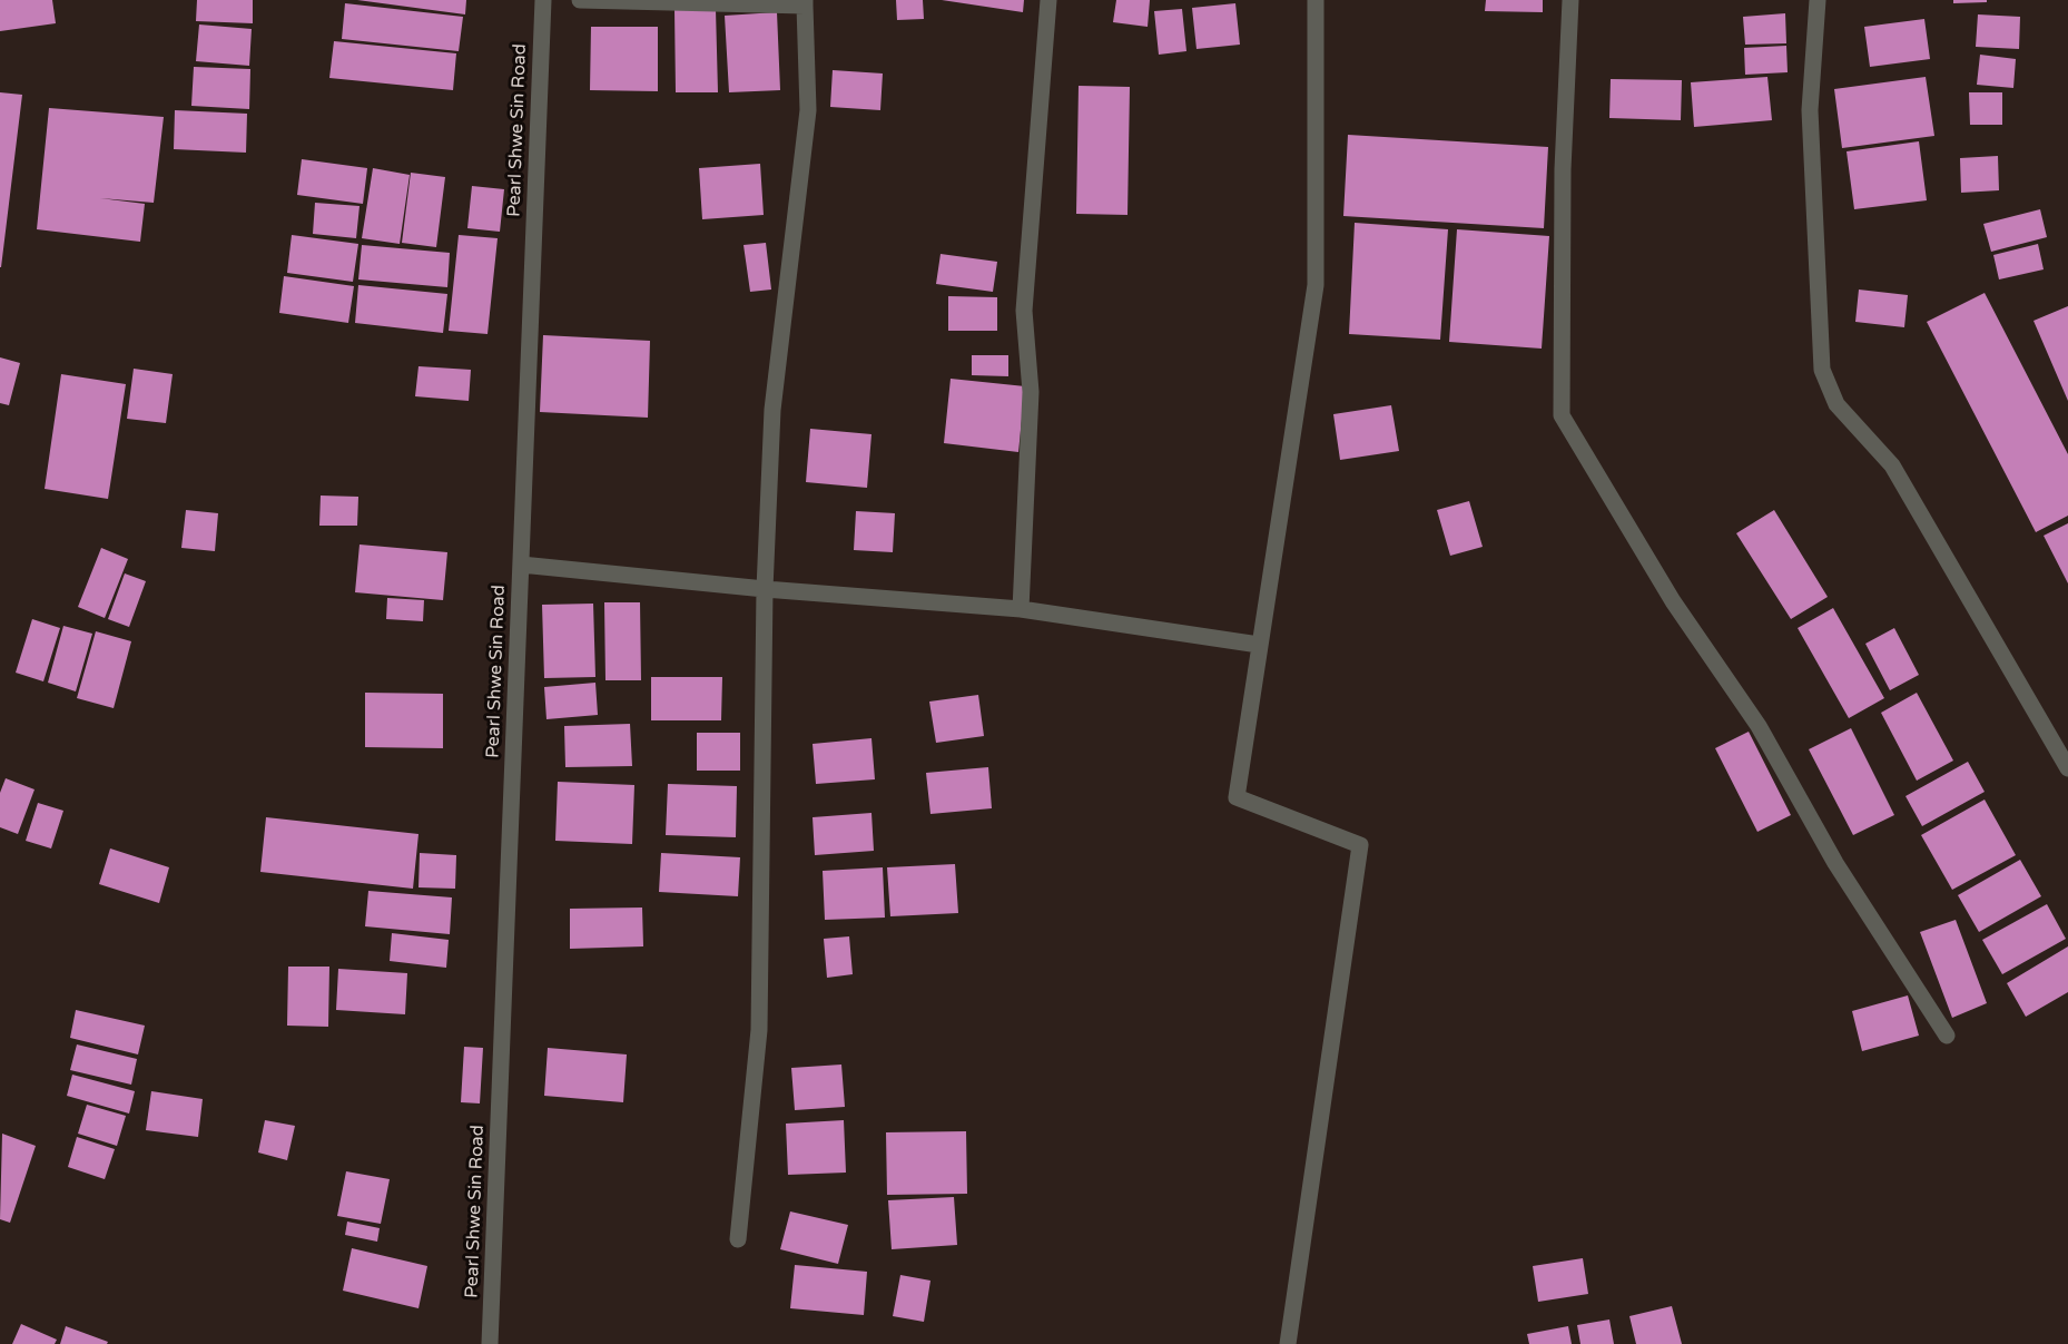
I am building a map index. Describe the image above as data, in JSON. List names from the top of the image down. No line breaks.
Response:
{"streets":{"street":["Pearl Shwe Sin Road"]}}
